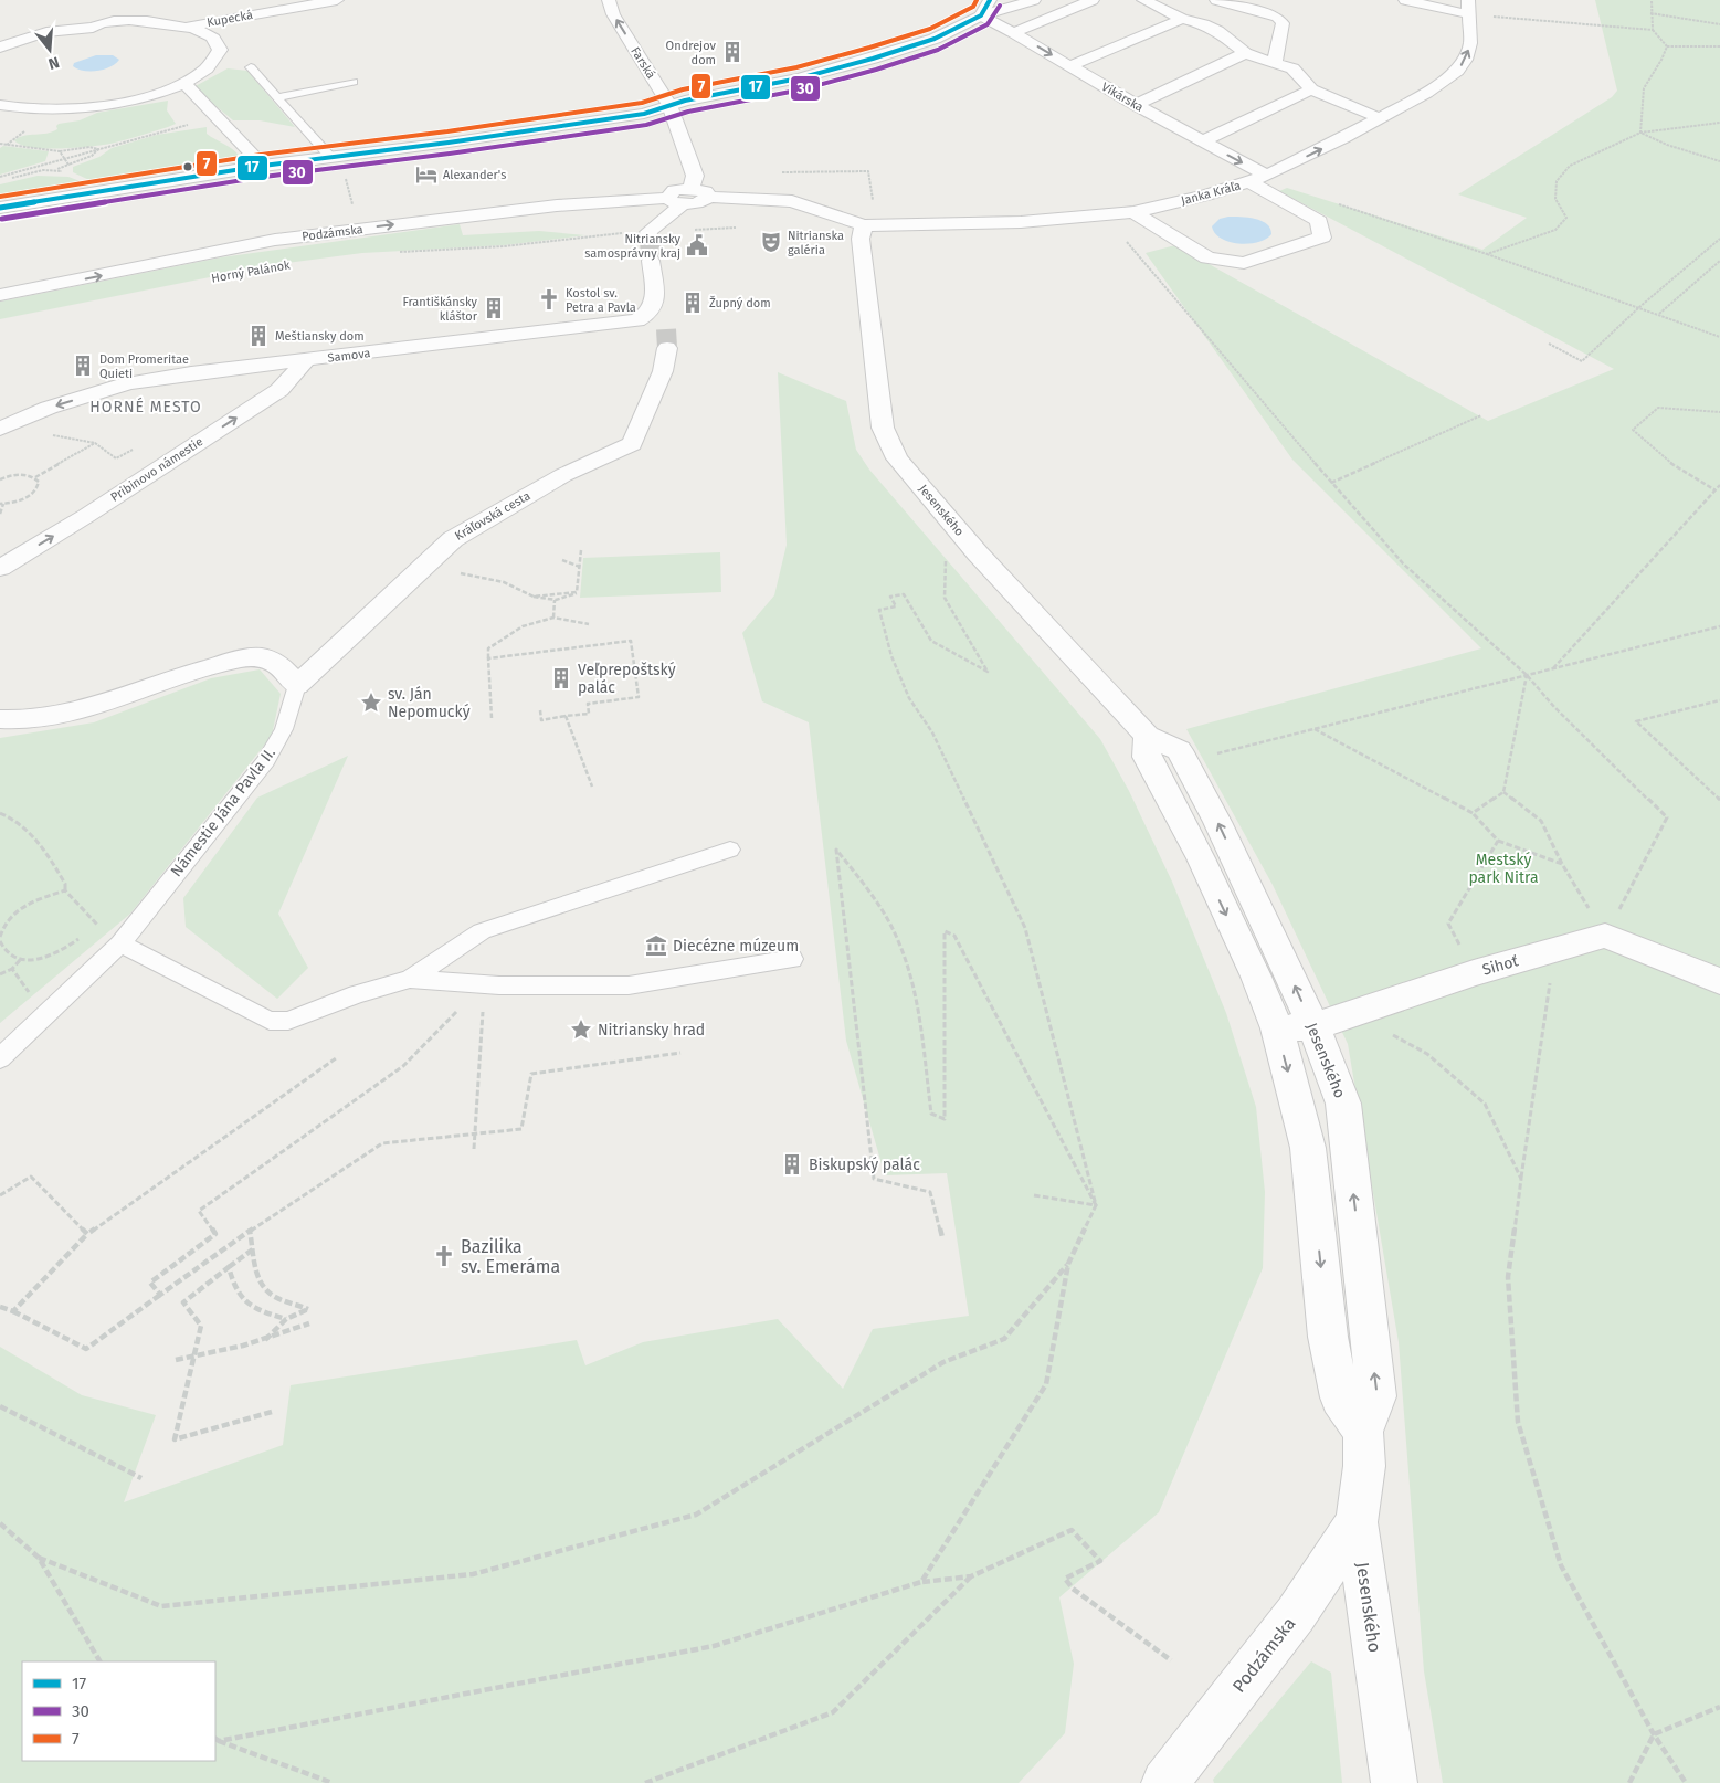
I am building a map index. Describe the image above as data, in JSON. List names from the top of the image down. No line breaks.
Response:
{"streets":{"street":["Kupecká","Farská","Vikárska","Janka Kráľa","Podzámska","Samova","Pribinovo námestie","Jesenského","Kráľovská cesta","Sihoť"],"lane":["Námestie Jána Pavla II."]},"crossings":[["Vikárska","Janka Kráľa"],["Janka Kráľa","Jesenského"],["Podzámska","Jesenského"],["Samova","Pribinovo námestie"],["Jesenského","Sihoť"],["Kráľovská cesta","Námestie Jána Pavla II."]],"one_way":["Farská","Pribinovo námestie"],"districts":["HORNÉ MESTO"],"parks":["Mestský park Nitra"],"places":{"building":["Ondrejov dom","Župný dom","Františkánsky kláštor","Meštiansky dom","Dom Promeritae Quieti","Veľprepoštský palác","Biskupský palác"],"hotel":["Alexander's"],"theatre":["Nitrianska galéria"],"public building":["Nitriansky samosprávny kraj"],"church":["Kostol sv. Petra a Pavla","Bazilika sv. Emeráma"],"place":["sv. Ján Nepomucký","Nitriansky hrad"],"museum":["Diecézne múzeum"]},"lines":["transit line 17","transit line 7","transit line 30"],"legend":["17","30","7"],"north":"bottom"}
